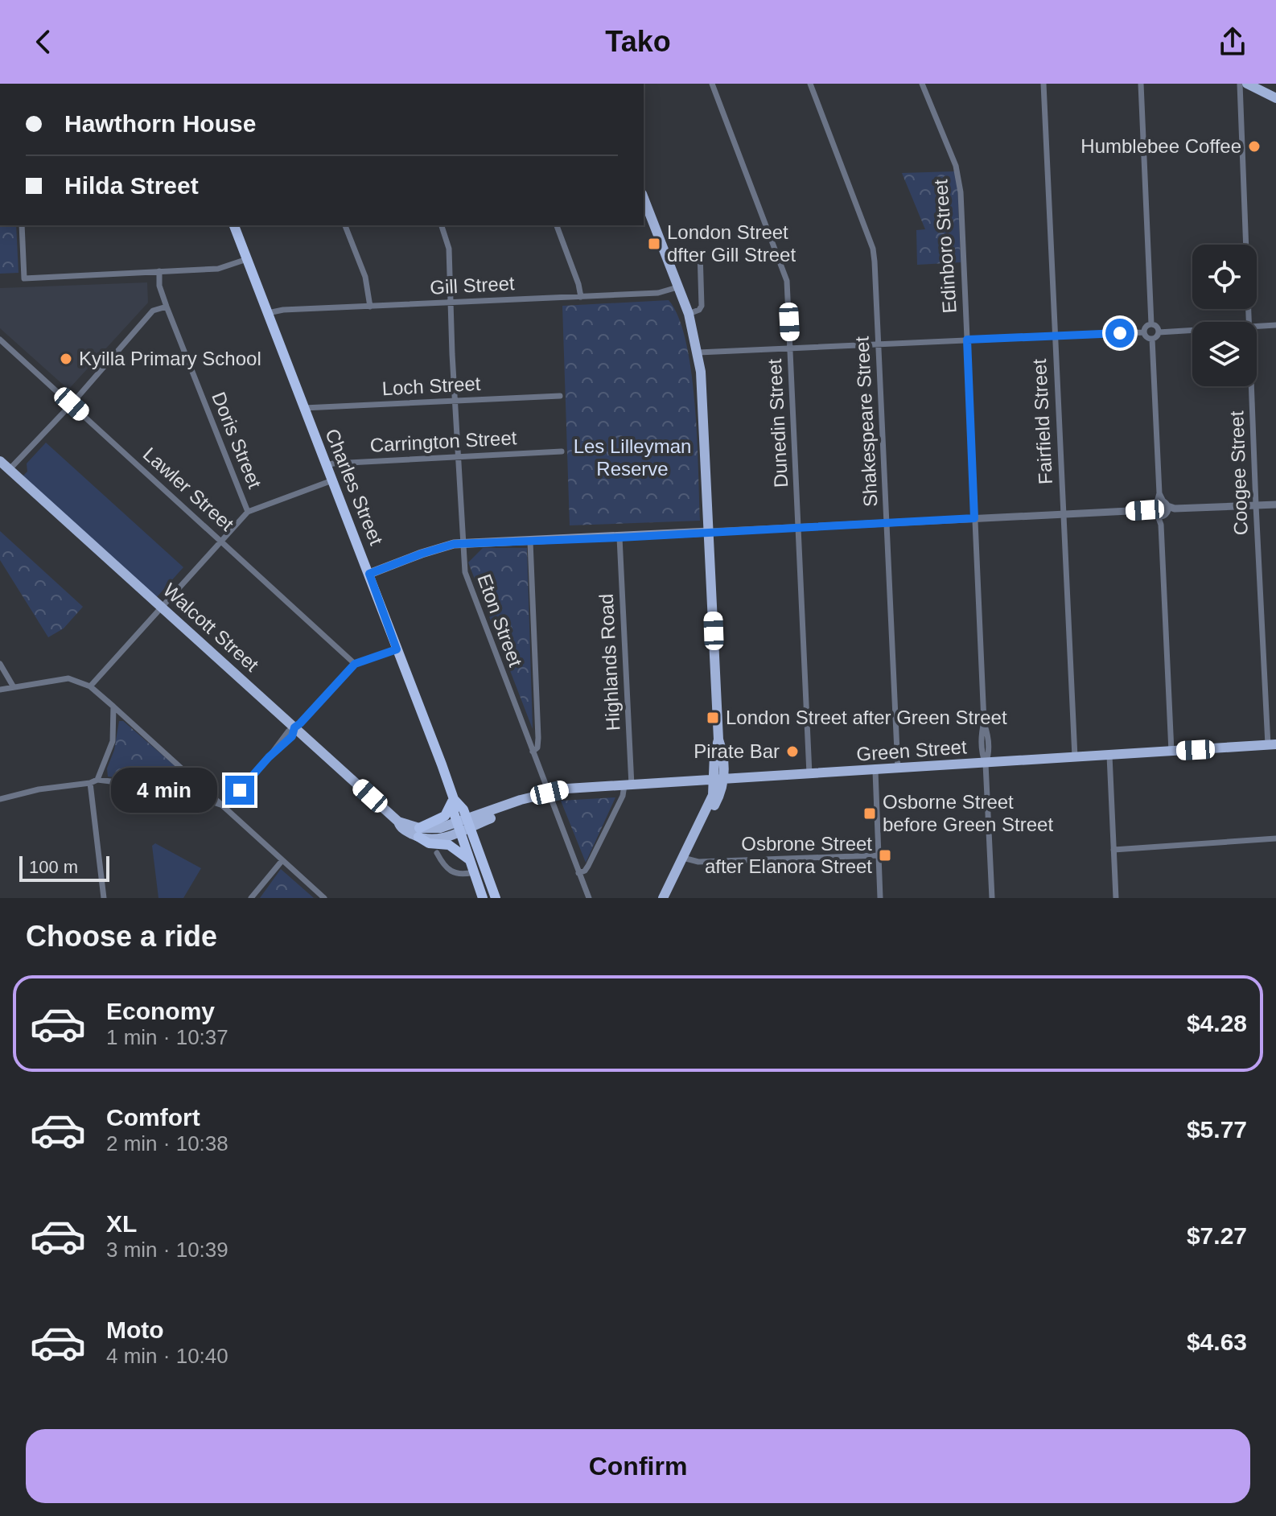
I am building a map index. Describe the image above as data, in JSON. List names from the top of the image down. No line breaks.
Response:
{"streets":{"highway":["Charles Street"],"main road":["Walcott Street","Green Street"],"street":["Edinboro Street","Gill Street","Loch Street","Shakespeare Street","Fairfield Street","Dunedin Street","Doris Street","Carrington Street","Coogee Street","Lawler Street","Eton Street","Highlands Road"]},"crossings":[["Edinboro Street","Green Street"],["Gill Street","Charles Street"],["Gill Street","Eton Street"],["Loch Street","Charles Street"],["Loch Street","Eton Street"],["Shakespeare Street","Green Street"],["Fairfield Street","Green Street"],["Dunedin Street","Green Street"],["Carrington Street","Charles Street"],["Carrington Street","Eton Street"],["Coogee Street","Green Street"],["Charles Street","Green Street"],["Eton Street","Highlands Road"],["Eton Street","Green Street"],["Highlands Road","Green Street"]],"parks":["Les Lilleyman Reserve"],"places":{"other":["Humblebee Coffee","Kyilla Primary School","Pirate Bar"],"transit":["London Street dfter Gill Street","London Street after Green Street","Osborne Street before Green Street","Osbrone Street after Elanora Street"]},"scale_bar":"100 m","page":{"header":"Tako","banner":["Hawthorn House","Hilda Street"],"bubble":"4 min","scale":"100 m","heading":"Choose a ride","list":[{"name":"Economy","note":"1 min · 10:37","value":"$4.28"},{"name":"Comfort","note":"2 min · 10:38","value":"$5.77"},{"name":"XL","note":"3 min · 10:39","value":"$7.27"},{"name":"Moto","note":"4 min · 10:40","value":"$4.63"}],"buttons":"Confirm"}}
